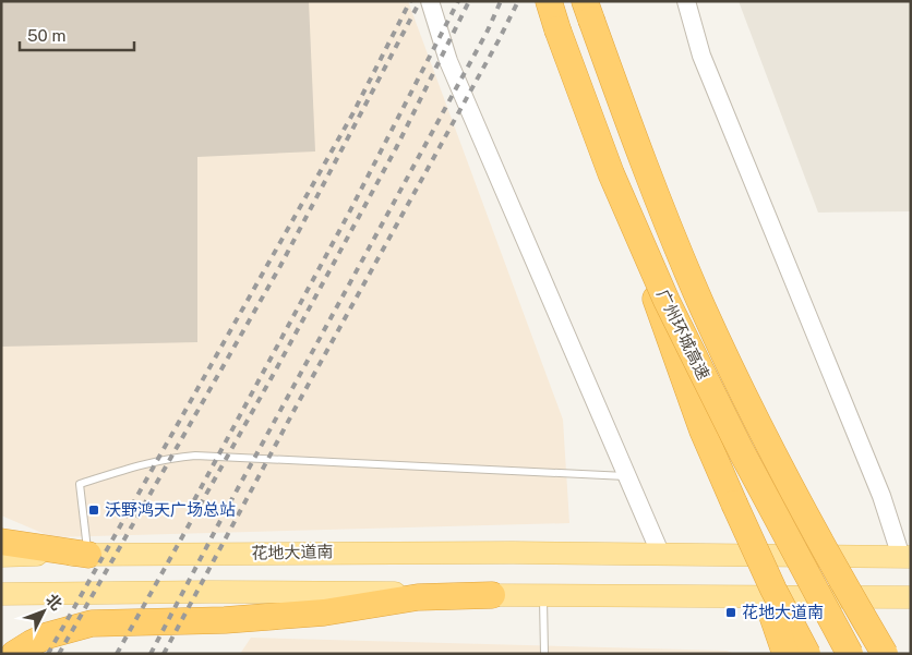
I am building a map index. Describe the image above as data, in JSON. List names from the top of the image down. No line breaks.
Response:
{"streets":{"highway":["广州环城高速"],"main road":["花地大道南"]},"places":{"transit":["沃野鸿天广场总站","花地大道南"]},"scale_bar":"50 m","north":"top right"}
